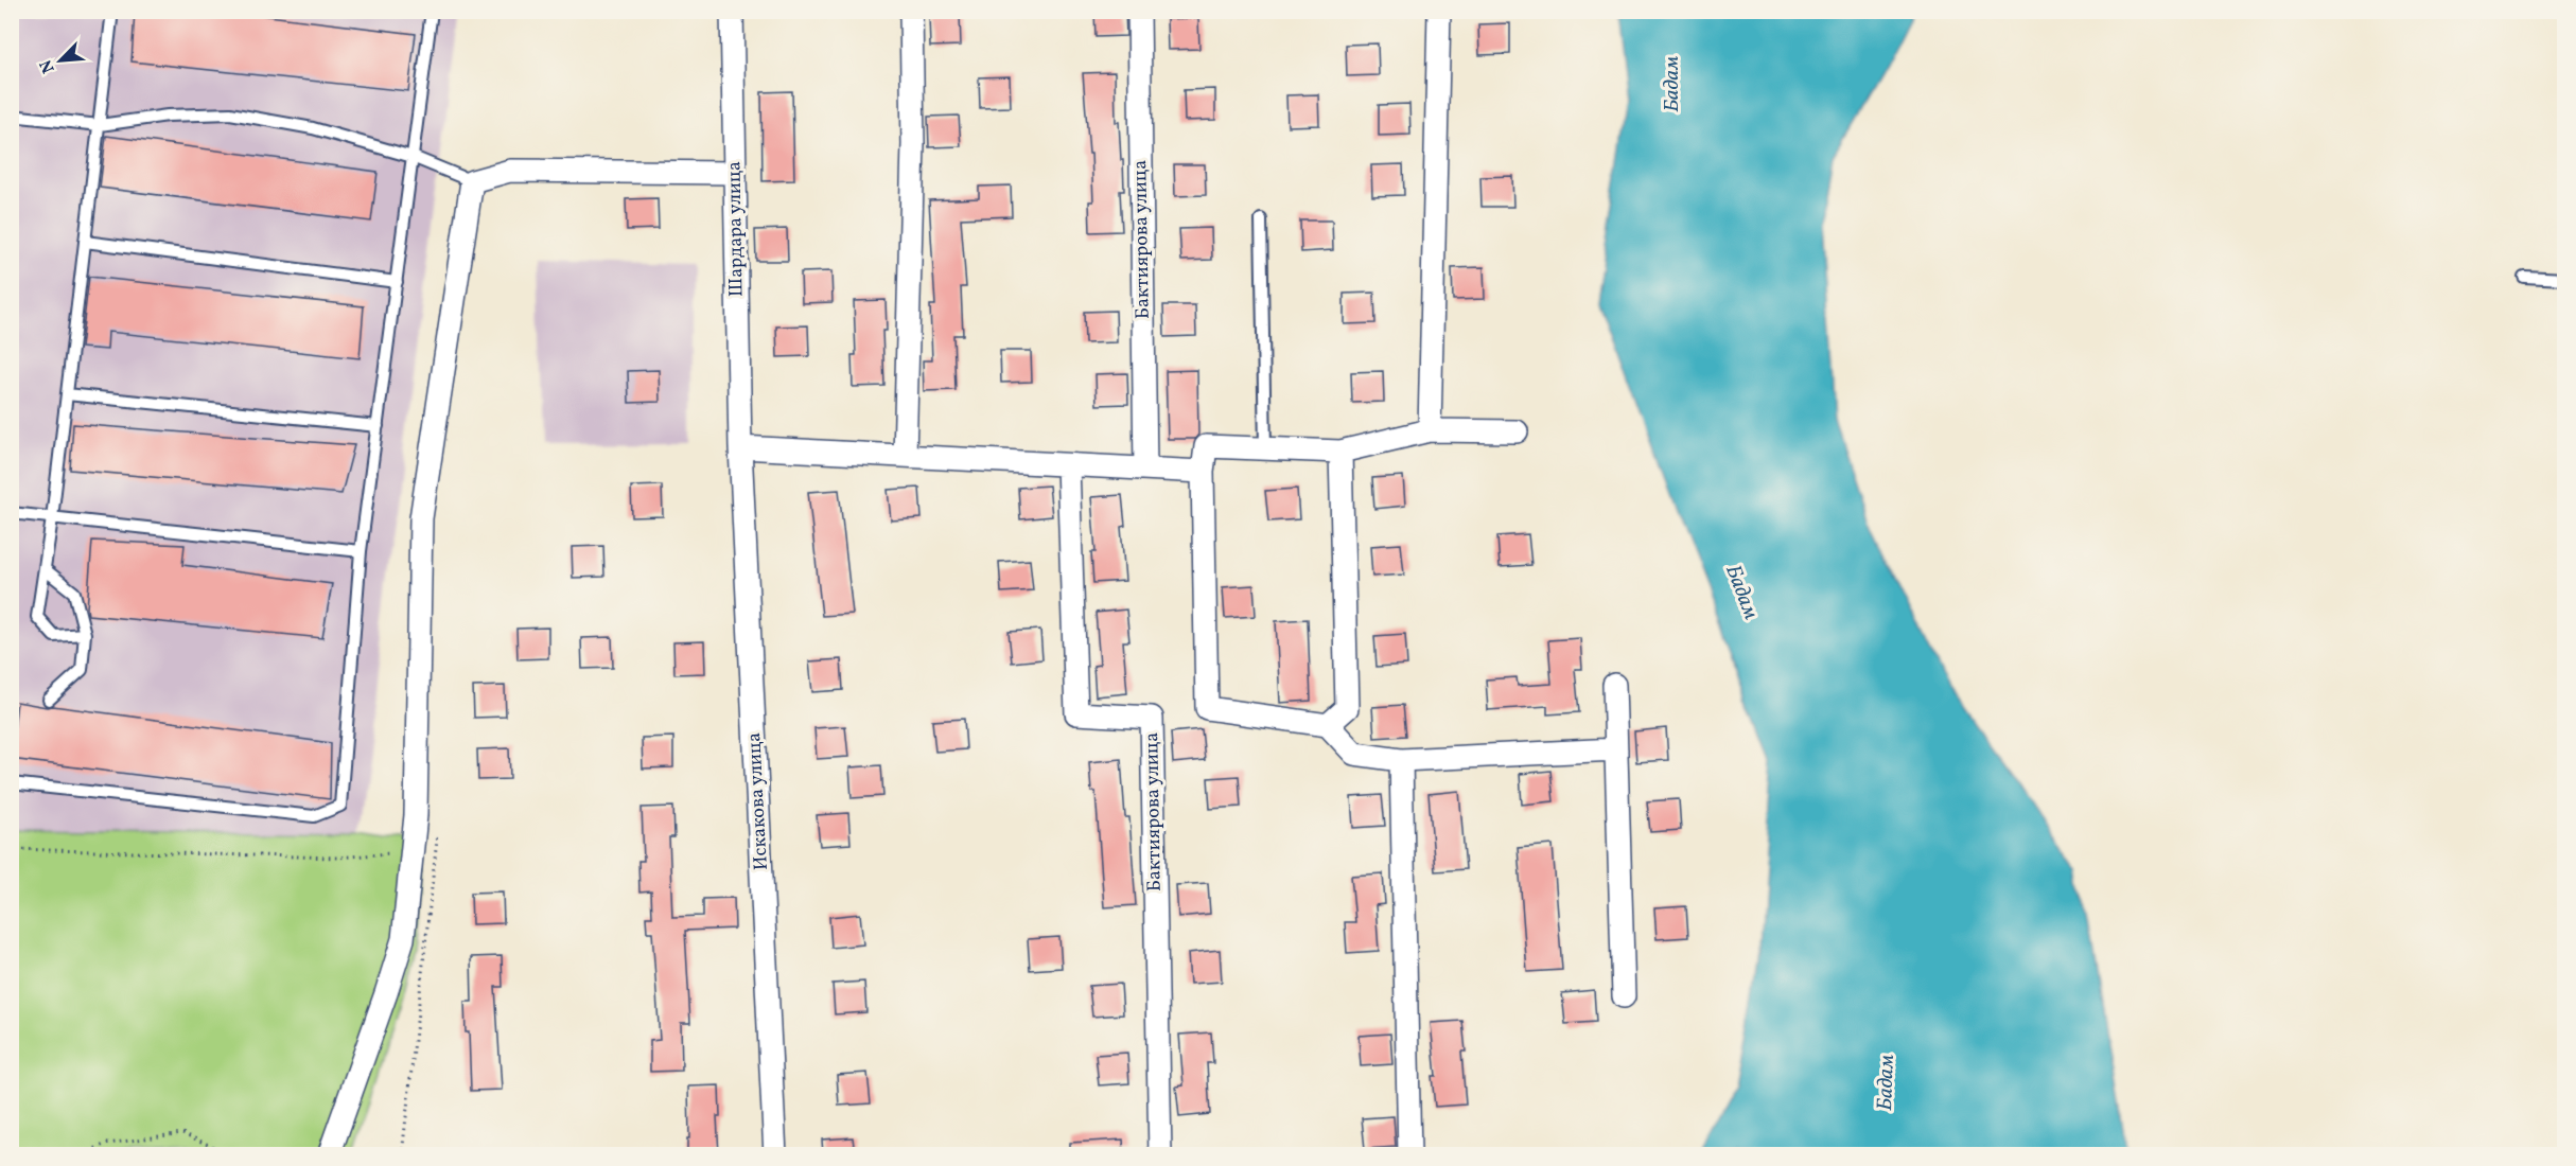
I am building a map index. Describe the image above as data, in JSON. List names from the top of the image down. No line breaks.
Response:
{"streets":{"street":["Шардара улица","Бактиярова улица","Искакова улица"]},"crossings":[["Шардара улица","Искакова улица"]],"water":["Бадам"],"north":"bottom left"}
